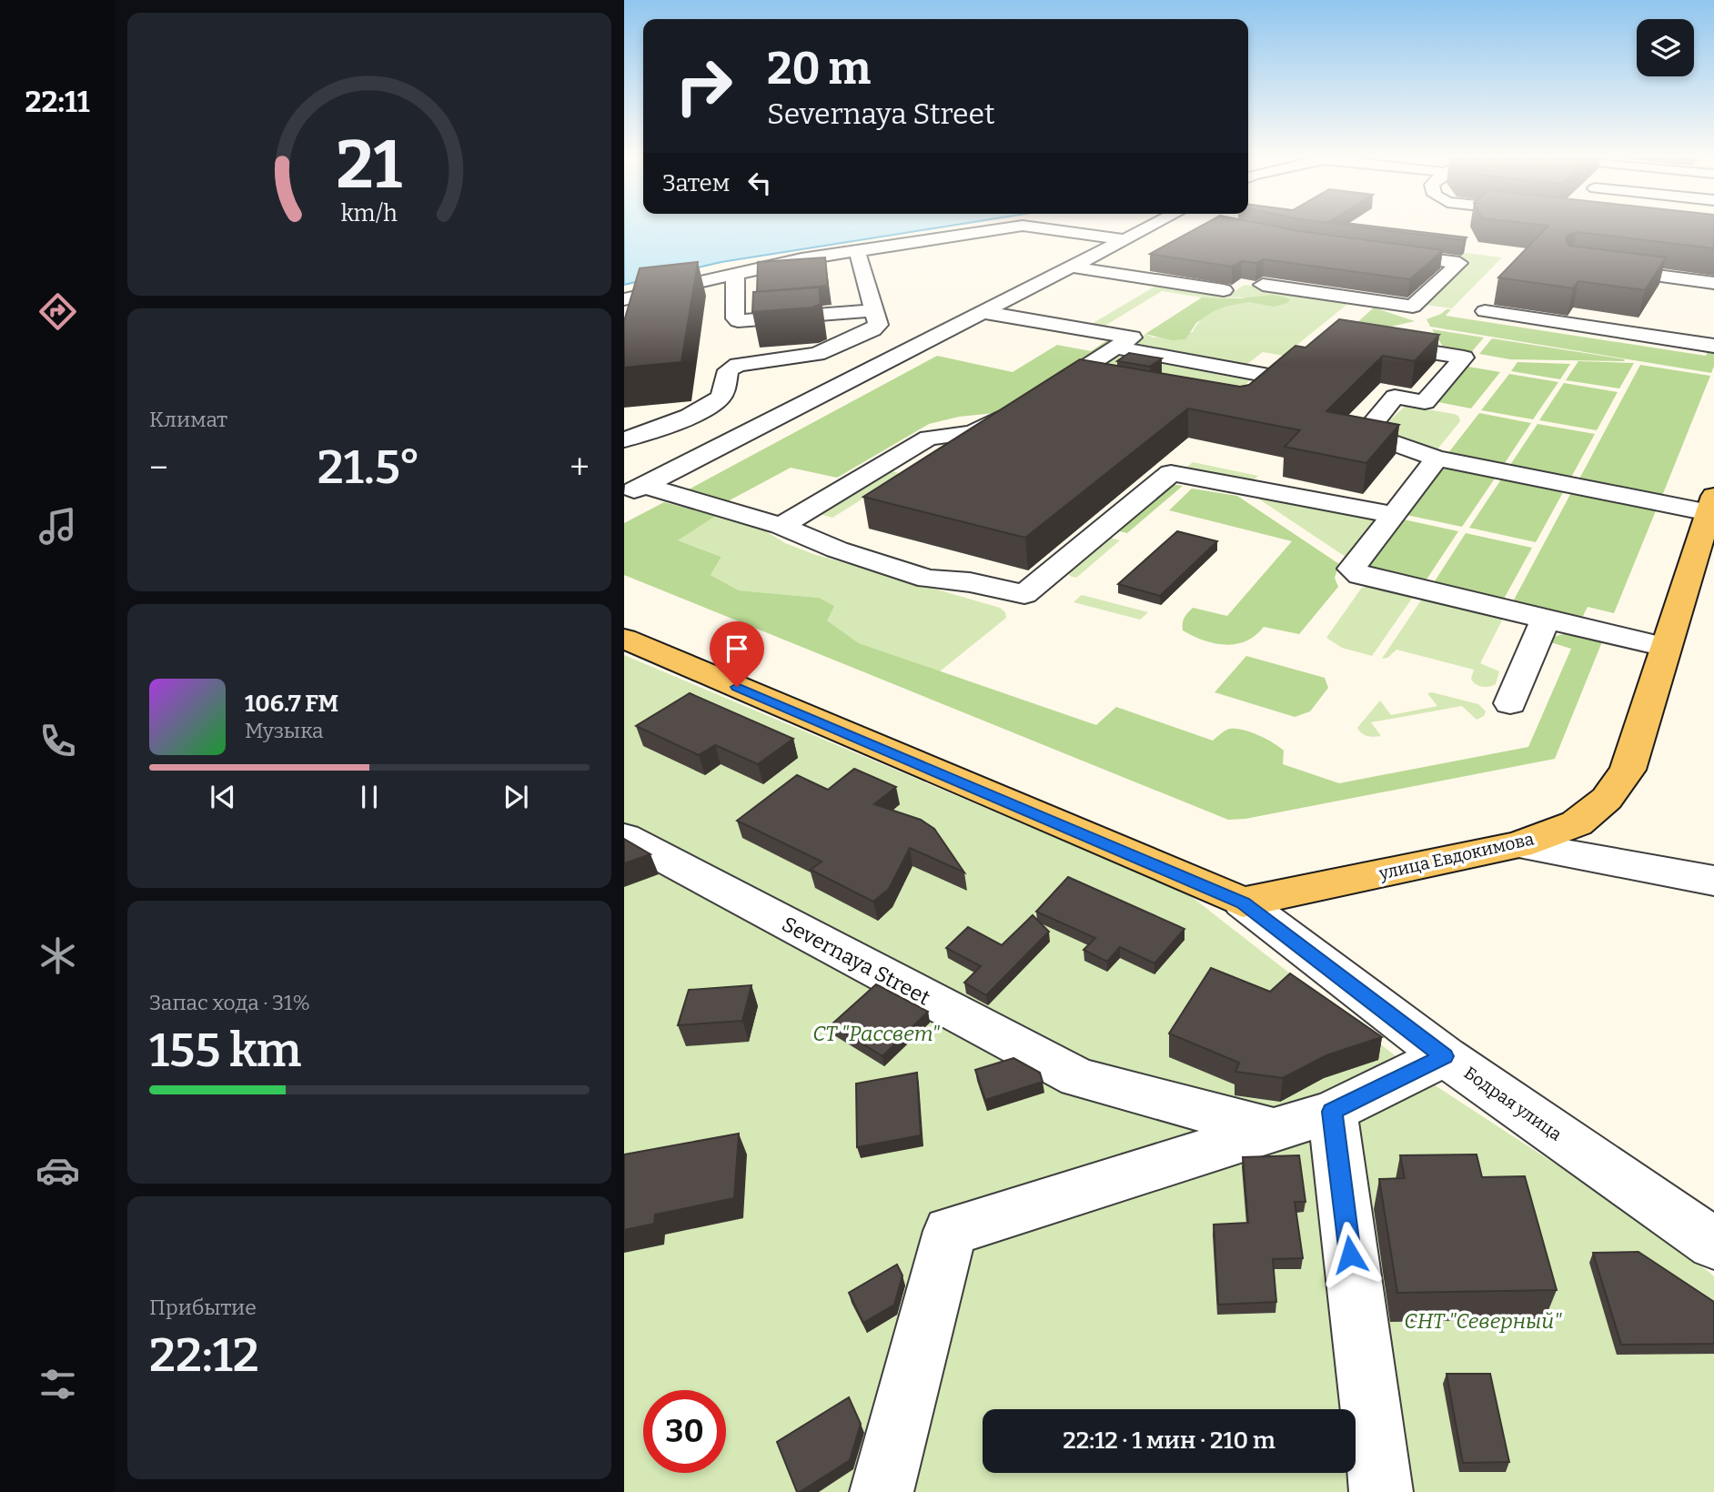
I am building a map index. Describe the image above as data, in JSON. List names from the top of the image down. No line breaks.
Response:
{"streets":{"main road":["улица Евдокимова","Бодрая улица"],"street":["Severnaya Street"]},"crossings":[["улица Евдокимова","Бодрая улица"]],"parks":["СТ \"Рассвет\"","СНТ \"Северный\""],"page":{"tabs":"22:11","turn":["20 m","Severnaya Street"],"then":"Затем","tile":["Климат",["Запас хода · 31%","155 km"],["Прибытие","22:12"]],"heat":["−","21.5°","+"],"song":["106.7 FM","Музыка"],"limit":"30","trip":"22:12 · 1 мин · 210 m","gauge":["21","km/h"]}}
